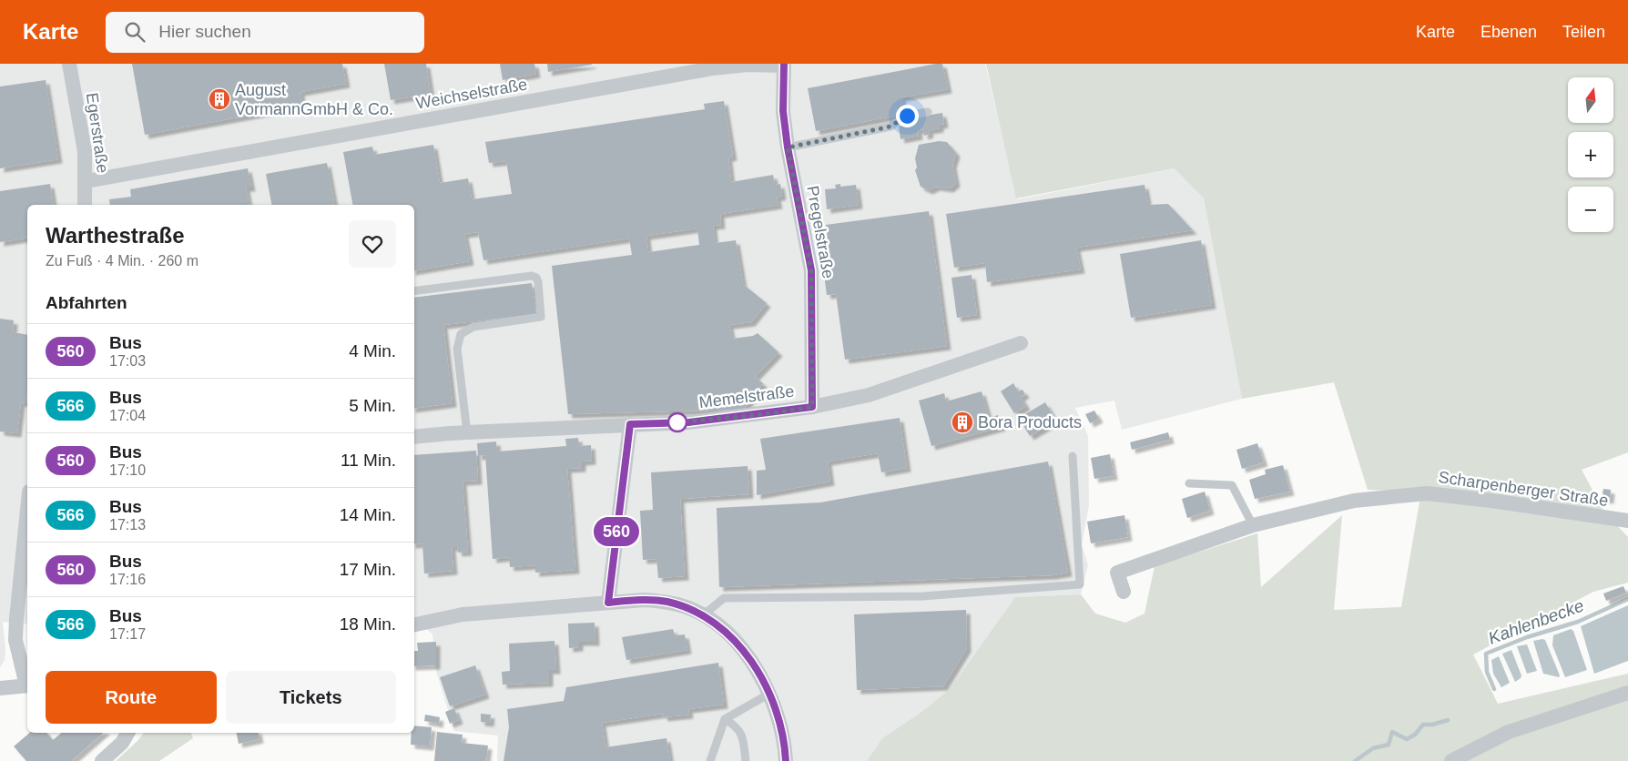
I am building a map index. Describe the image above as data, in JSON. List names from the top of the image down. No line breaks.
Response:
{"streets":{"street":["Weichselstraße","Egerstraße","Pregelstraße","Memelstraße","Scharpenberger Straße"]},"crossings":[["Weichselstraße","Egerstraße"],["Weichselstraße","Pregelstraße"],["Pregelstraße","Memelstraße"]],"water":["Kahlenbecke"],"places":{"building":["August VormannGmbH & Co.","Bora Products"]},"lines":["bus line 560"],"north":"top","page":{"header":"Karte","search":"Hier suchen","nav":["Karte","Ebenen","Teilen"],"on_map":"560","map_buttons":["+","−"],"heading":[["Warthestraße","Zu Fuß · 4 Min. · 260 m"],"Abfahrten"],"list":[{"mark":"560","name":"Bus","note":"17:03","value":"4 Min."},{"mark":"566","name":"Bus","note":"17:04","value":"5 Min."},{"mark":"560","name":"Bus","note":"17:10","value":"11 Min."},{"mark":"566","name":"Bus","note":"17:13","value":"14 Min."},{"mark":"560","name":"Bus","note":"17:16","value":"17 Min."},{"mark":"566","name":"Bus","note":"17:17","value":"18 Min."}],"buttons":["Route","Tickets"]}}
